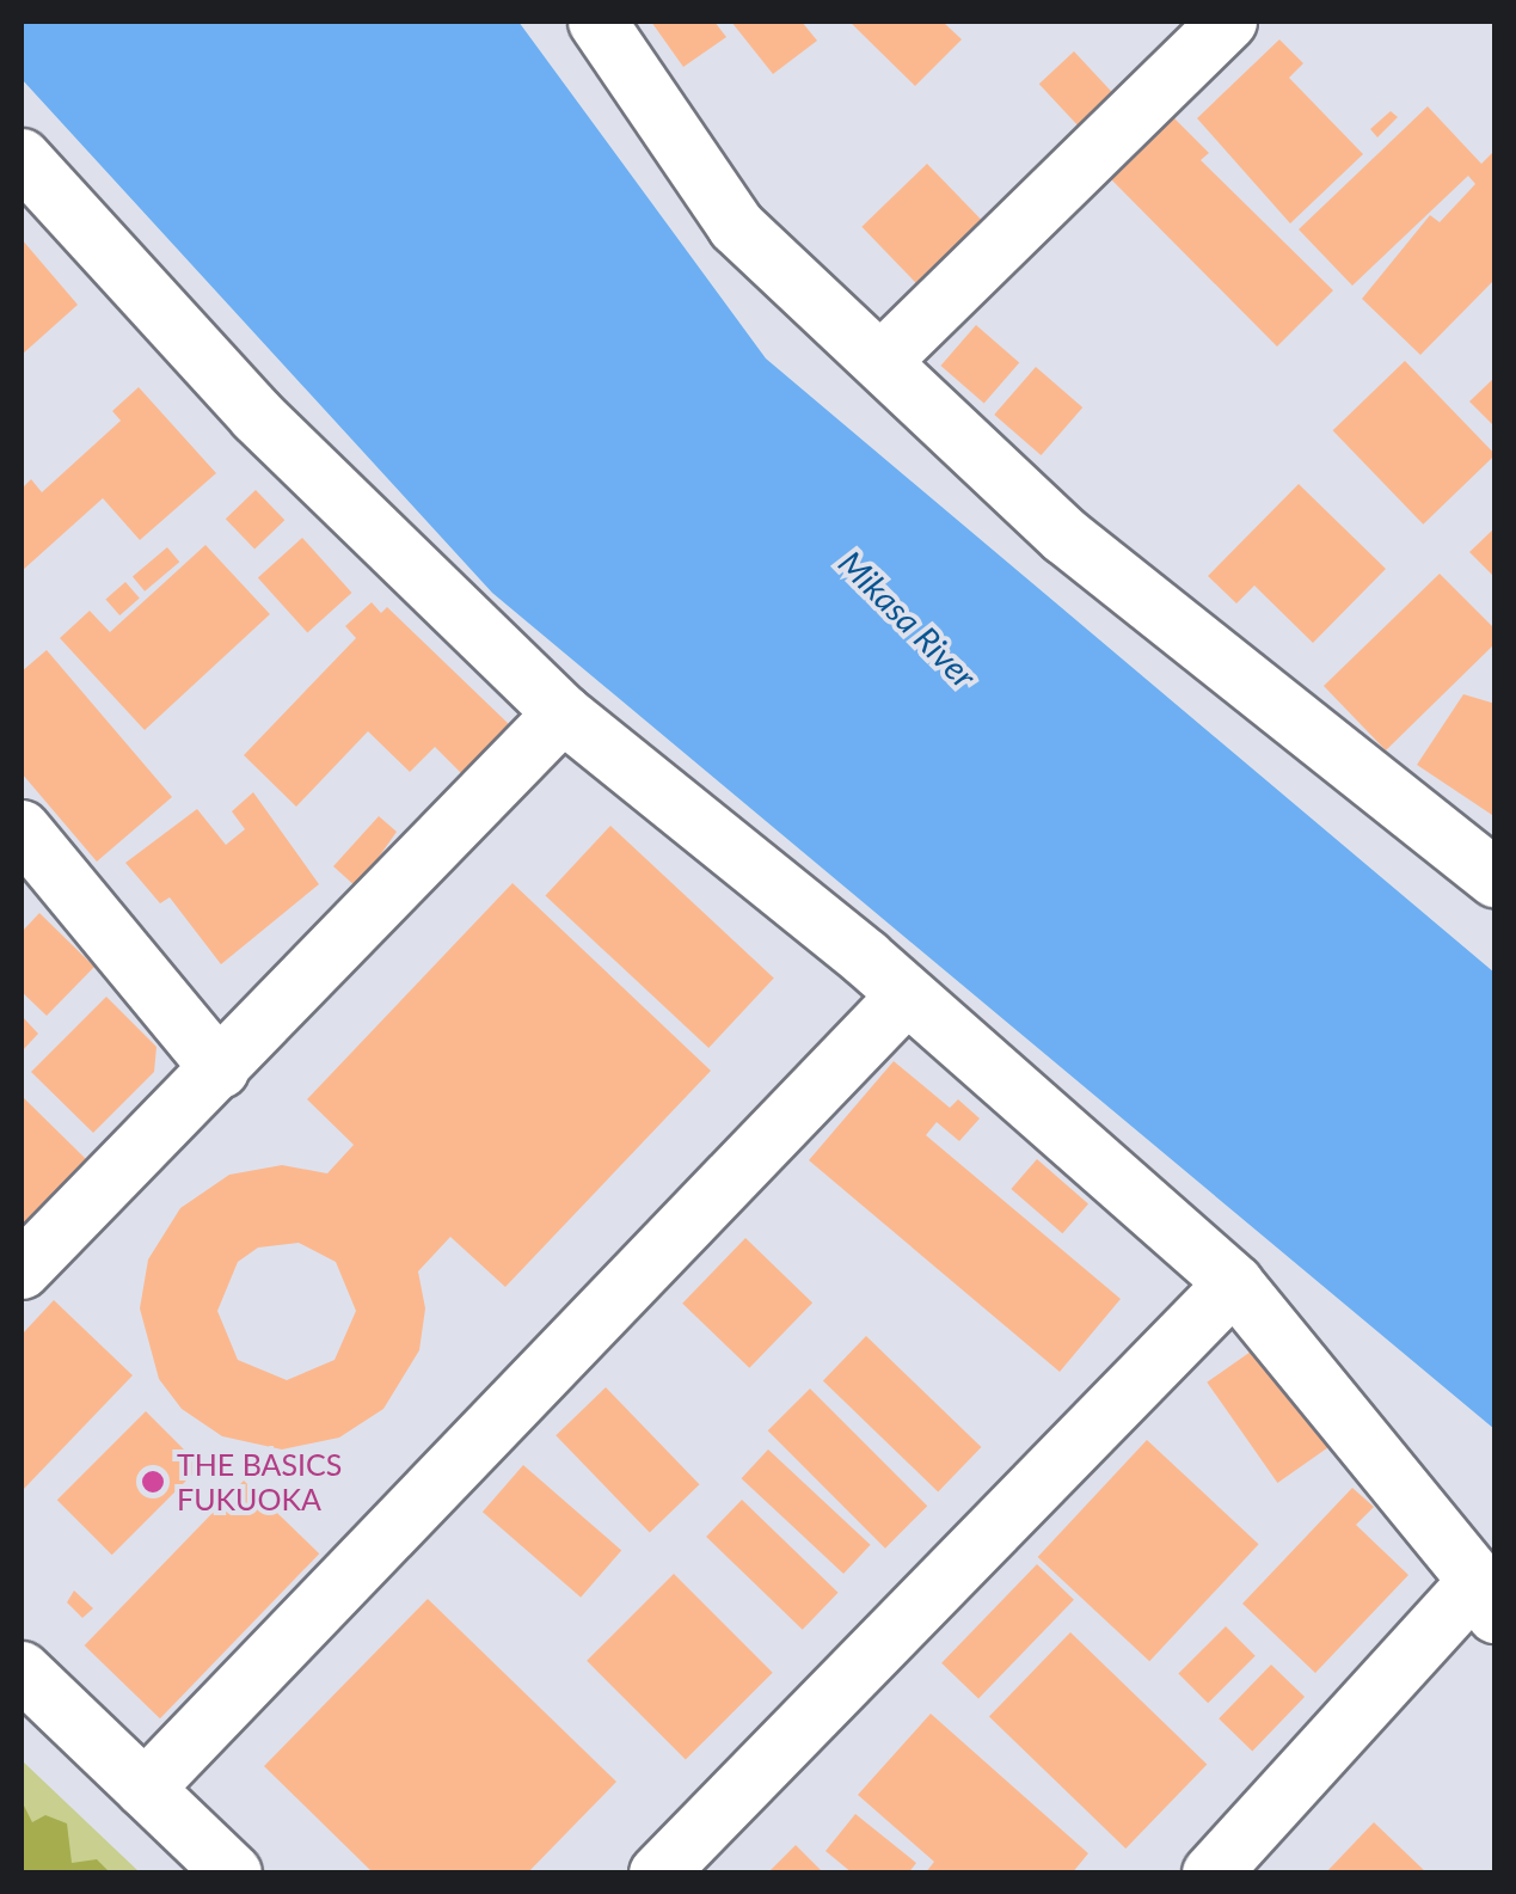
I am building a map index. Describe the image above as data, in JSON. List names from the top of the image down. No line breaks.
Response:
{"water":["Mikasa River"],"places":["THE BASICS FUKUOKA"]}
